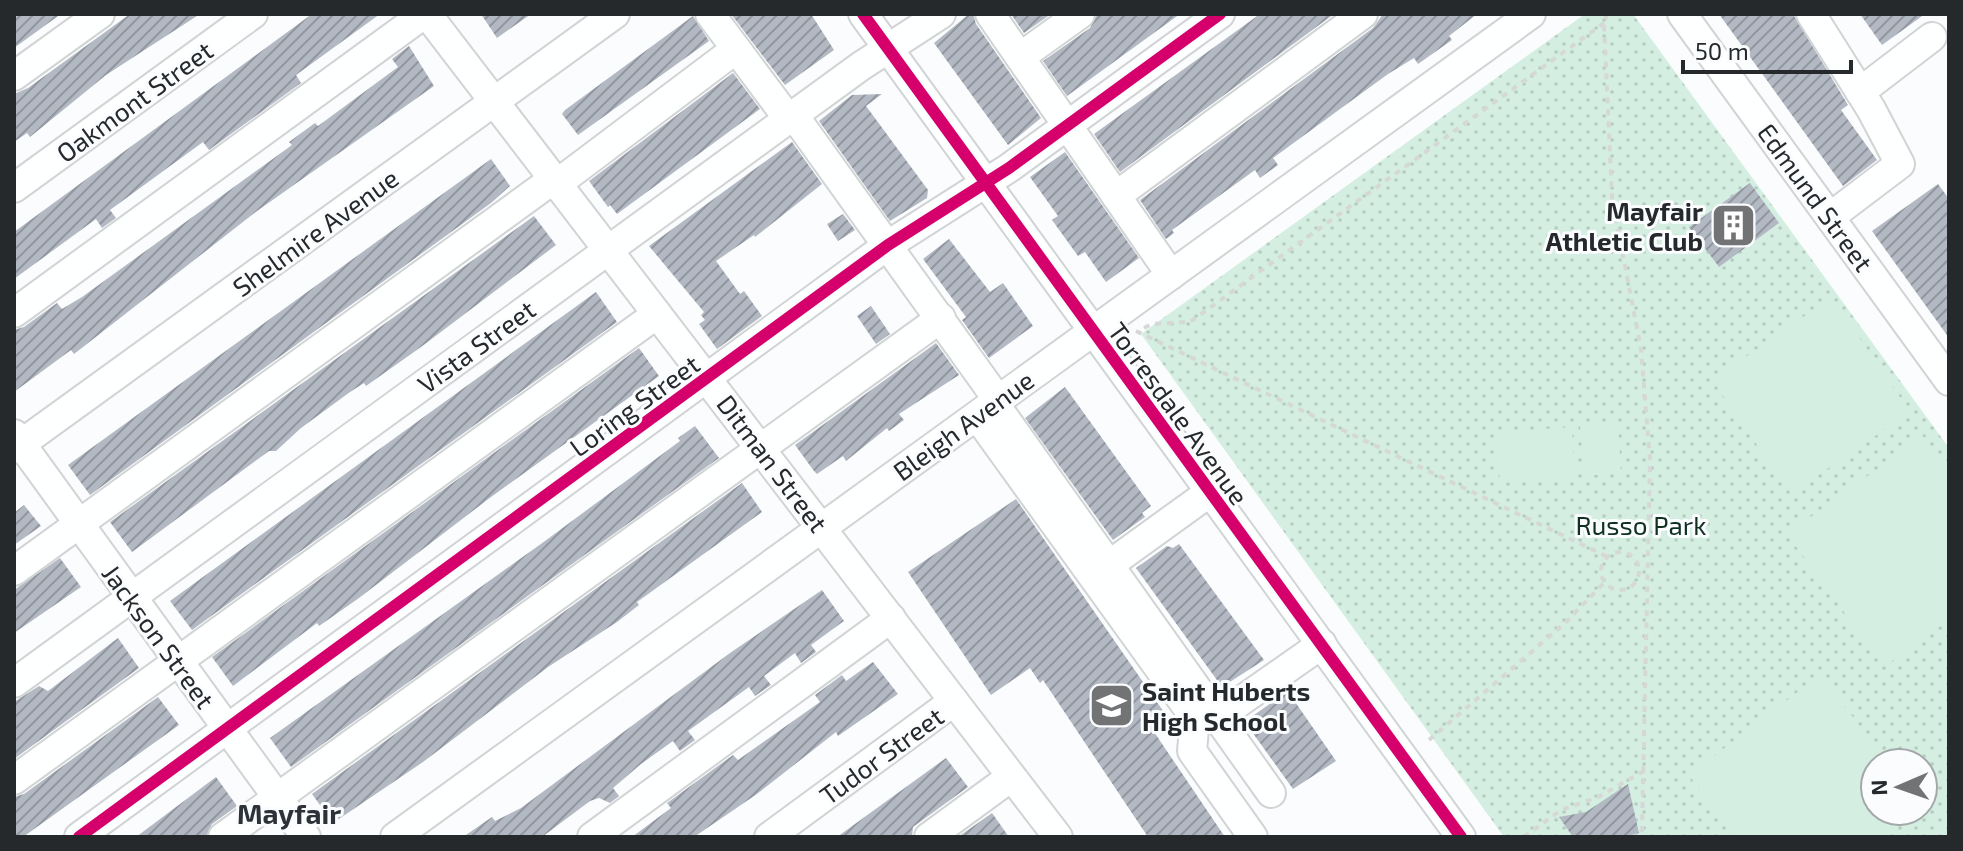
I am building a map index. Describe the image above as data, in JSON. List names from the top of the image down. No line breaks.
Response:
{"streets":{"street":["Oakmont Street","Edmund Street","Shelmire Avenue","Vista Street","Loring Street","Torresdale Avenue","Bleigh Avenue","Ditman Street","Jackson Street","Tudor Street"]},"crossings":[["Shelmire Avenue","Ditman Street"],["Shelmire Avenue","Jackson Street"],["Vista Street","Torresdale Avenue"],["Vista Street","Ditman Street"],["Vista Street","Jackson Street"],["Loring Street","Torresdale Avenue"],["Loring Street","Ditman Street"],["Loring Street","Jackson Street"],["Torresdale Avenue","Bleigh Avenue"],["Bleigh Avenue","Ditman Street"],["Ditman Street","Tudor Street"]],"districts":["Mayfair"],"parks":["Russo Park"],"places":{"building":["Mayfair Athletic Club"],"school or university":["Saint Huberts High School"]},"scale_bar":"50 m","north":"left"}
